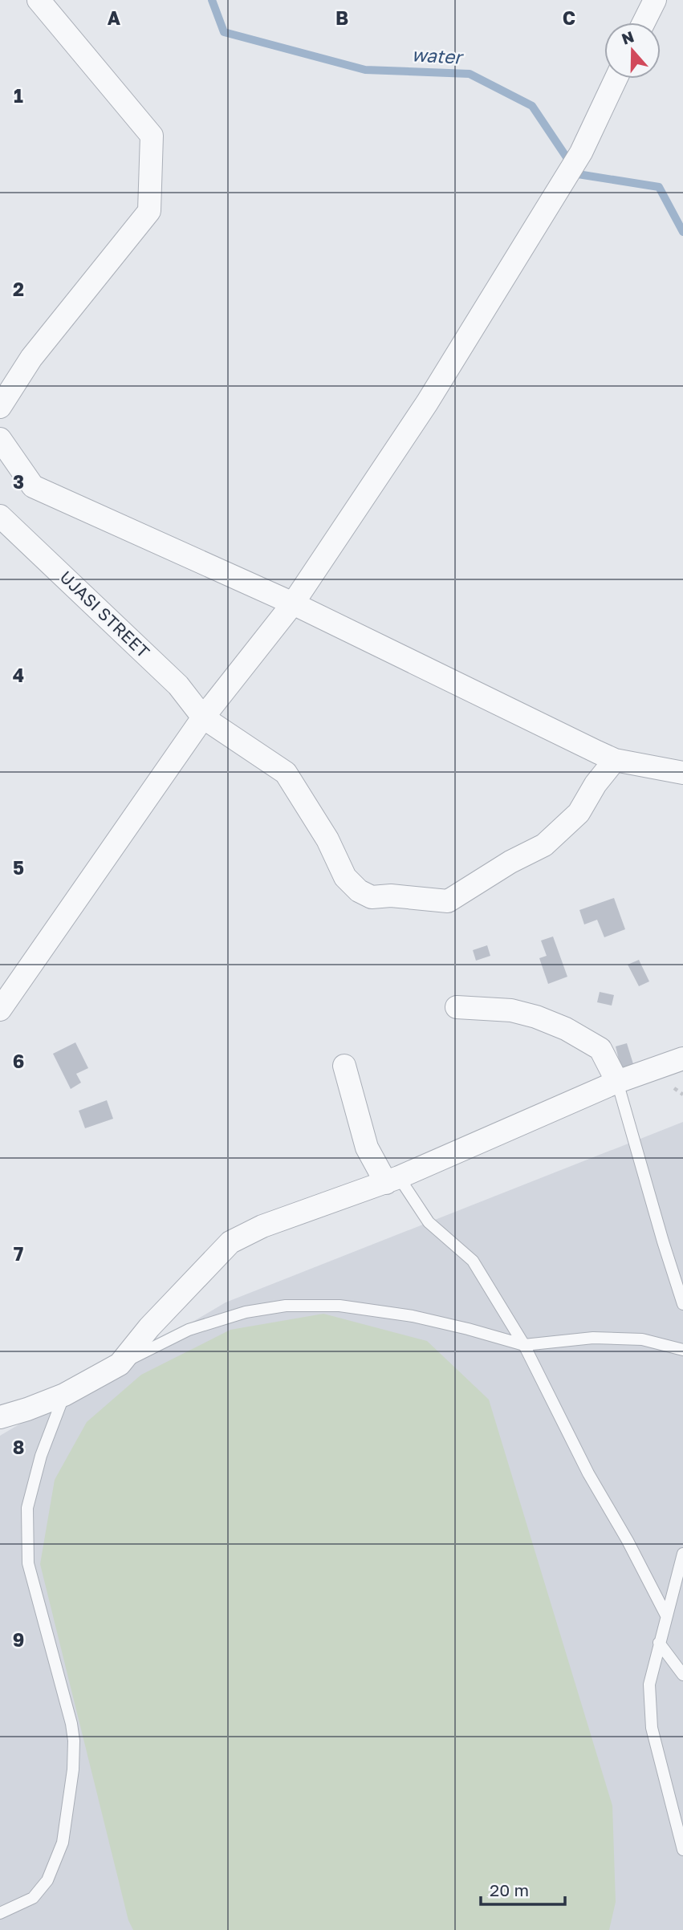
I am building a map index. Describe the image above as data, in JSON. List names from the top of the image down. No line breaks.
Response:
{"streets":{"street":["UJASI STREET"]},"water":["water"],"scale_bar":"20 m","north":"top","grid":{"columns":["A","B","C"],"rows":["1","2","3","4","5","6","7","8","9"]}}
